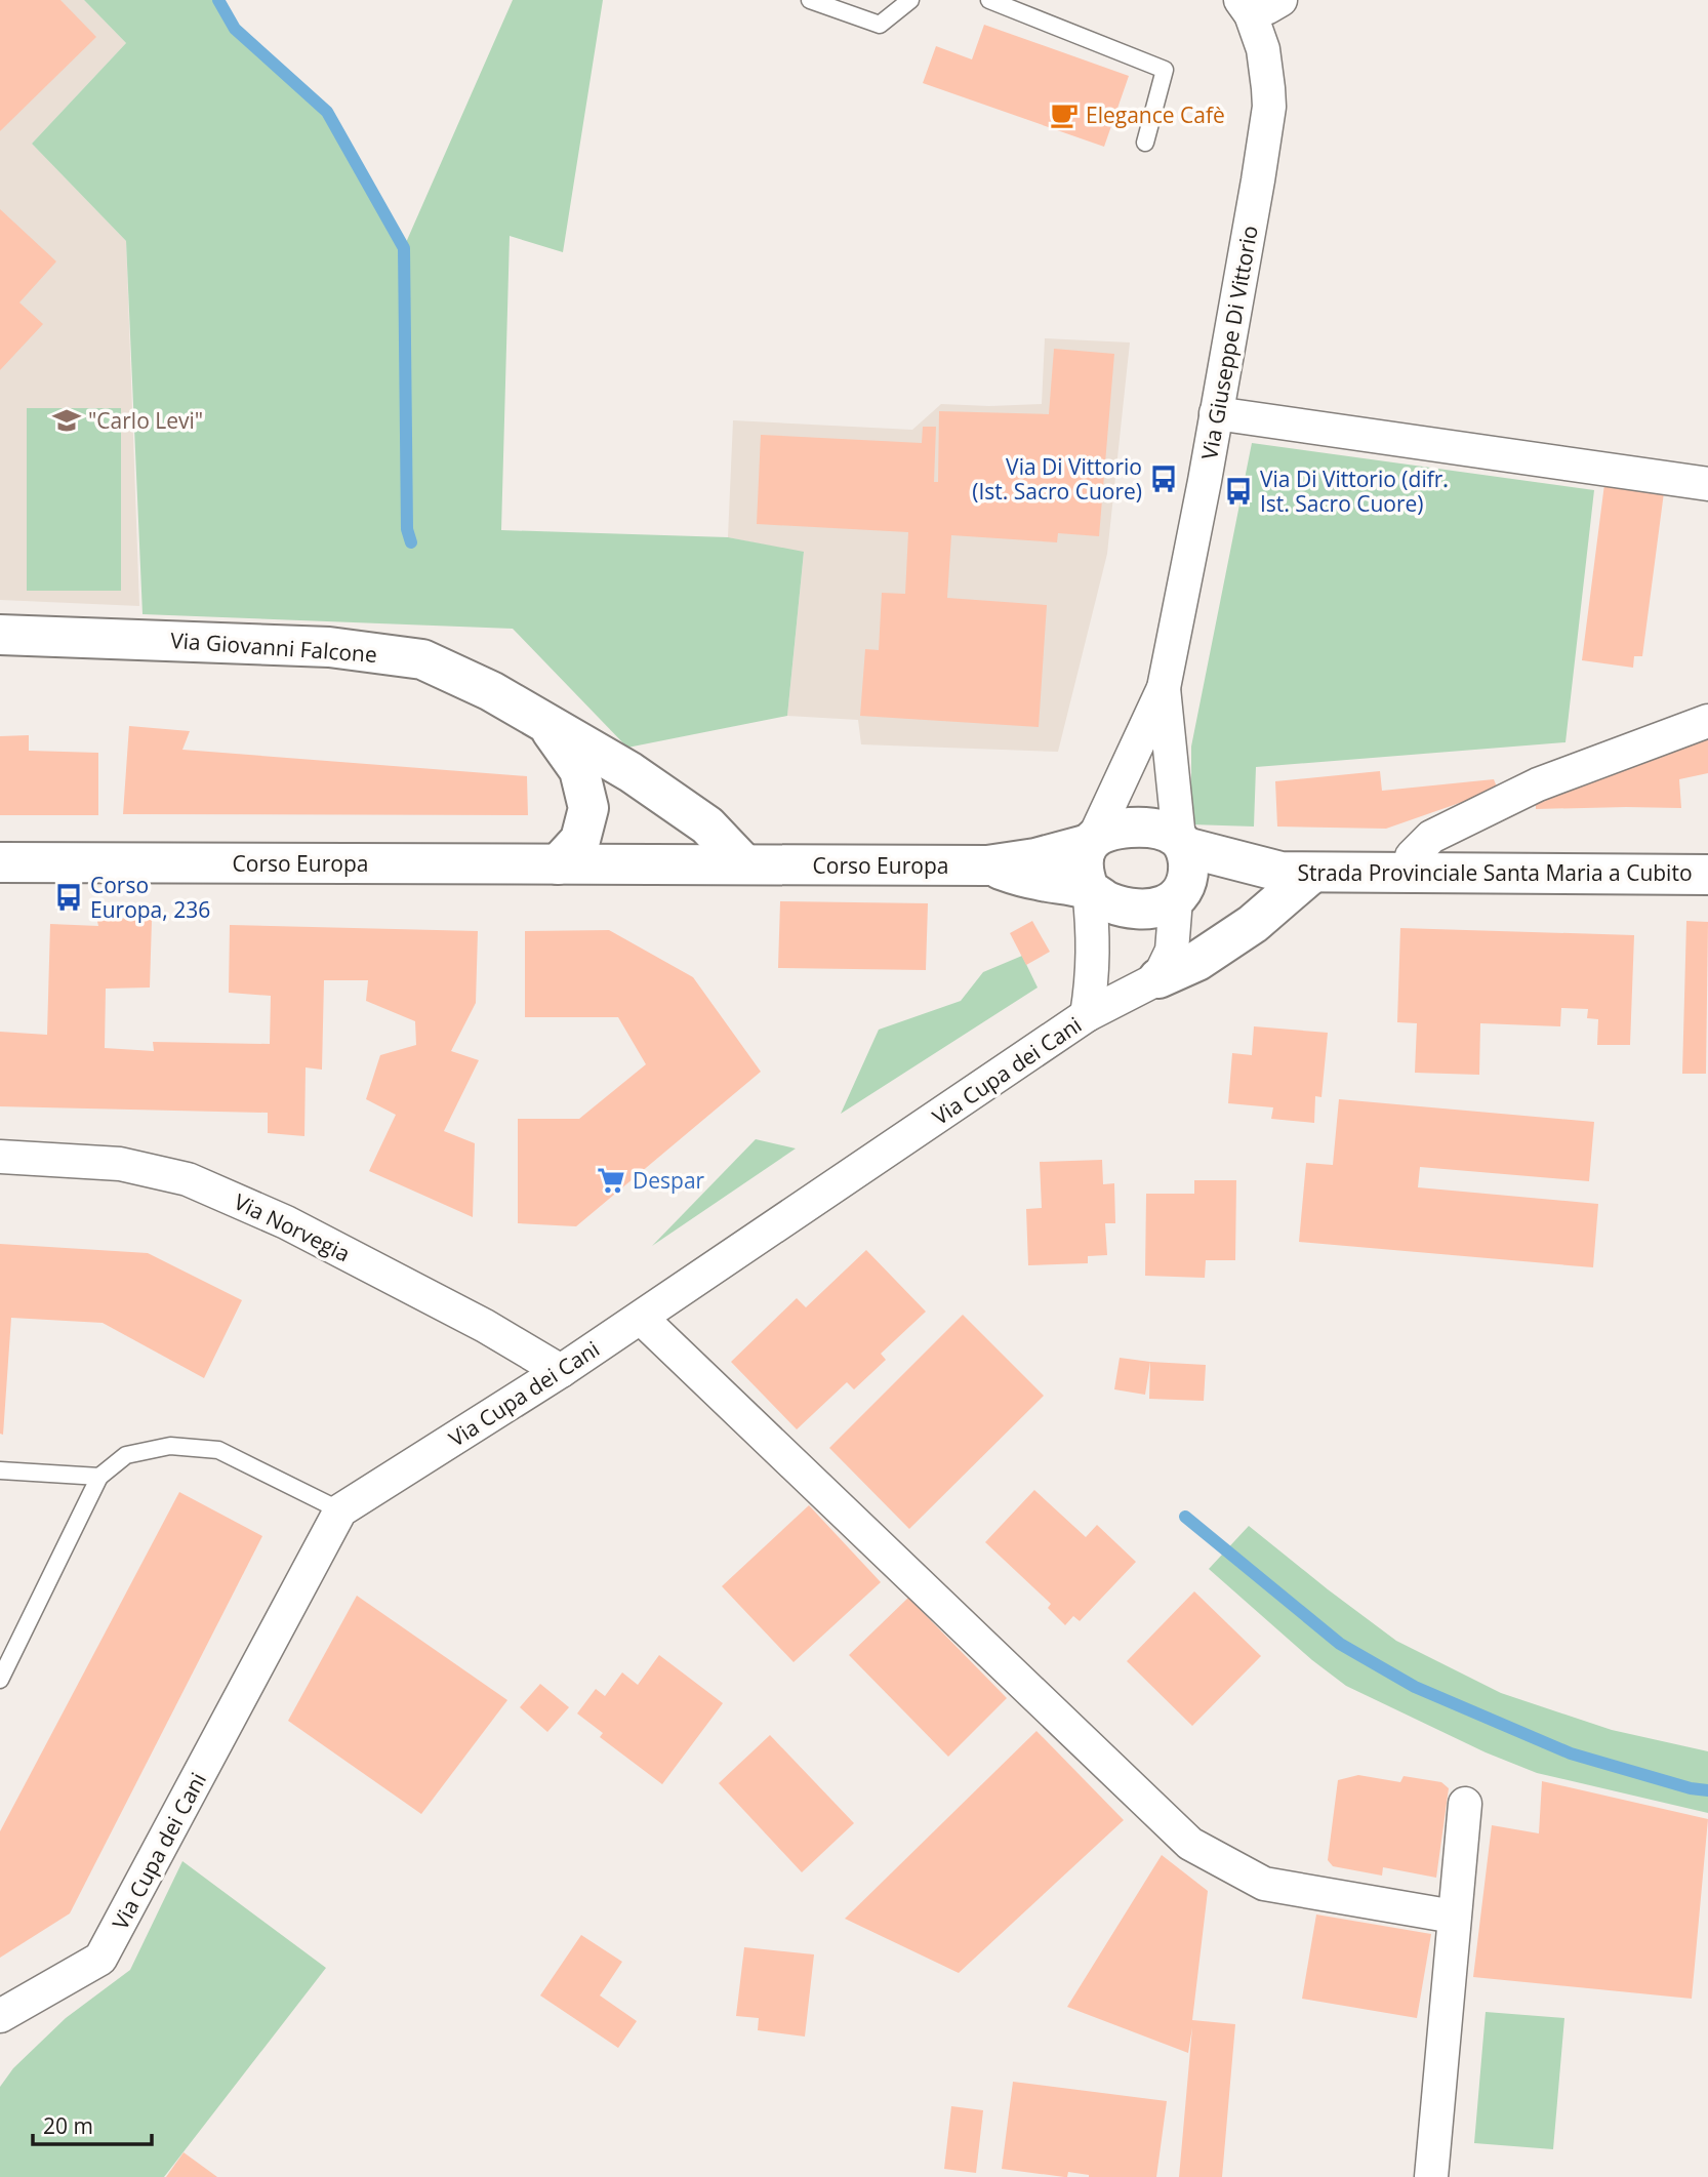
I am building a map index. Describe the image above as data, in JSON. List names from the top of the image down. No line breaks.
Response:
{"streets":{"main road":["Via Giovanni Falcone","Corso Europa","Strada Provinciale Santa Maria a Cubito"],"street":["Via Giuseppe Di Vittorio","Via Cupa dei Cani","Via Norvegia"]},"crossings":[["Via Giuseppe Di Vittorio","Strada Provinciale Santa Maria a Cubito"],["Via Giovanni Falcone","Corso Europa"],["Via Cupa dei Cani","Via Norvegia"]],"places":{"cafe":["Elegance Cafè"],"school or university":["\"Carlo Levi\""],"bus stop":["Via Di Vittorio (Ist. Sacro Cuore)","Via Di Vittorio (difr. Ist. Sacro Cuore)","Corso Europa, 236"],"supermarket":["Despar"]},"scale_bar":"20 m"}
